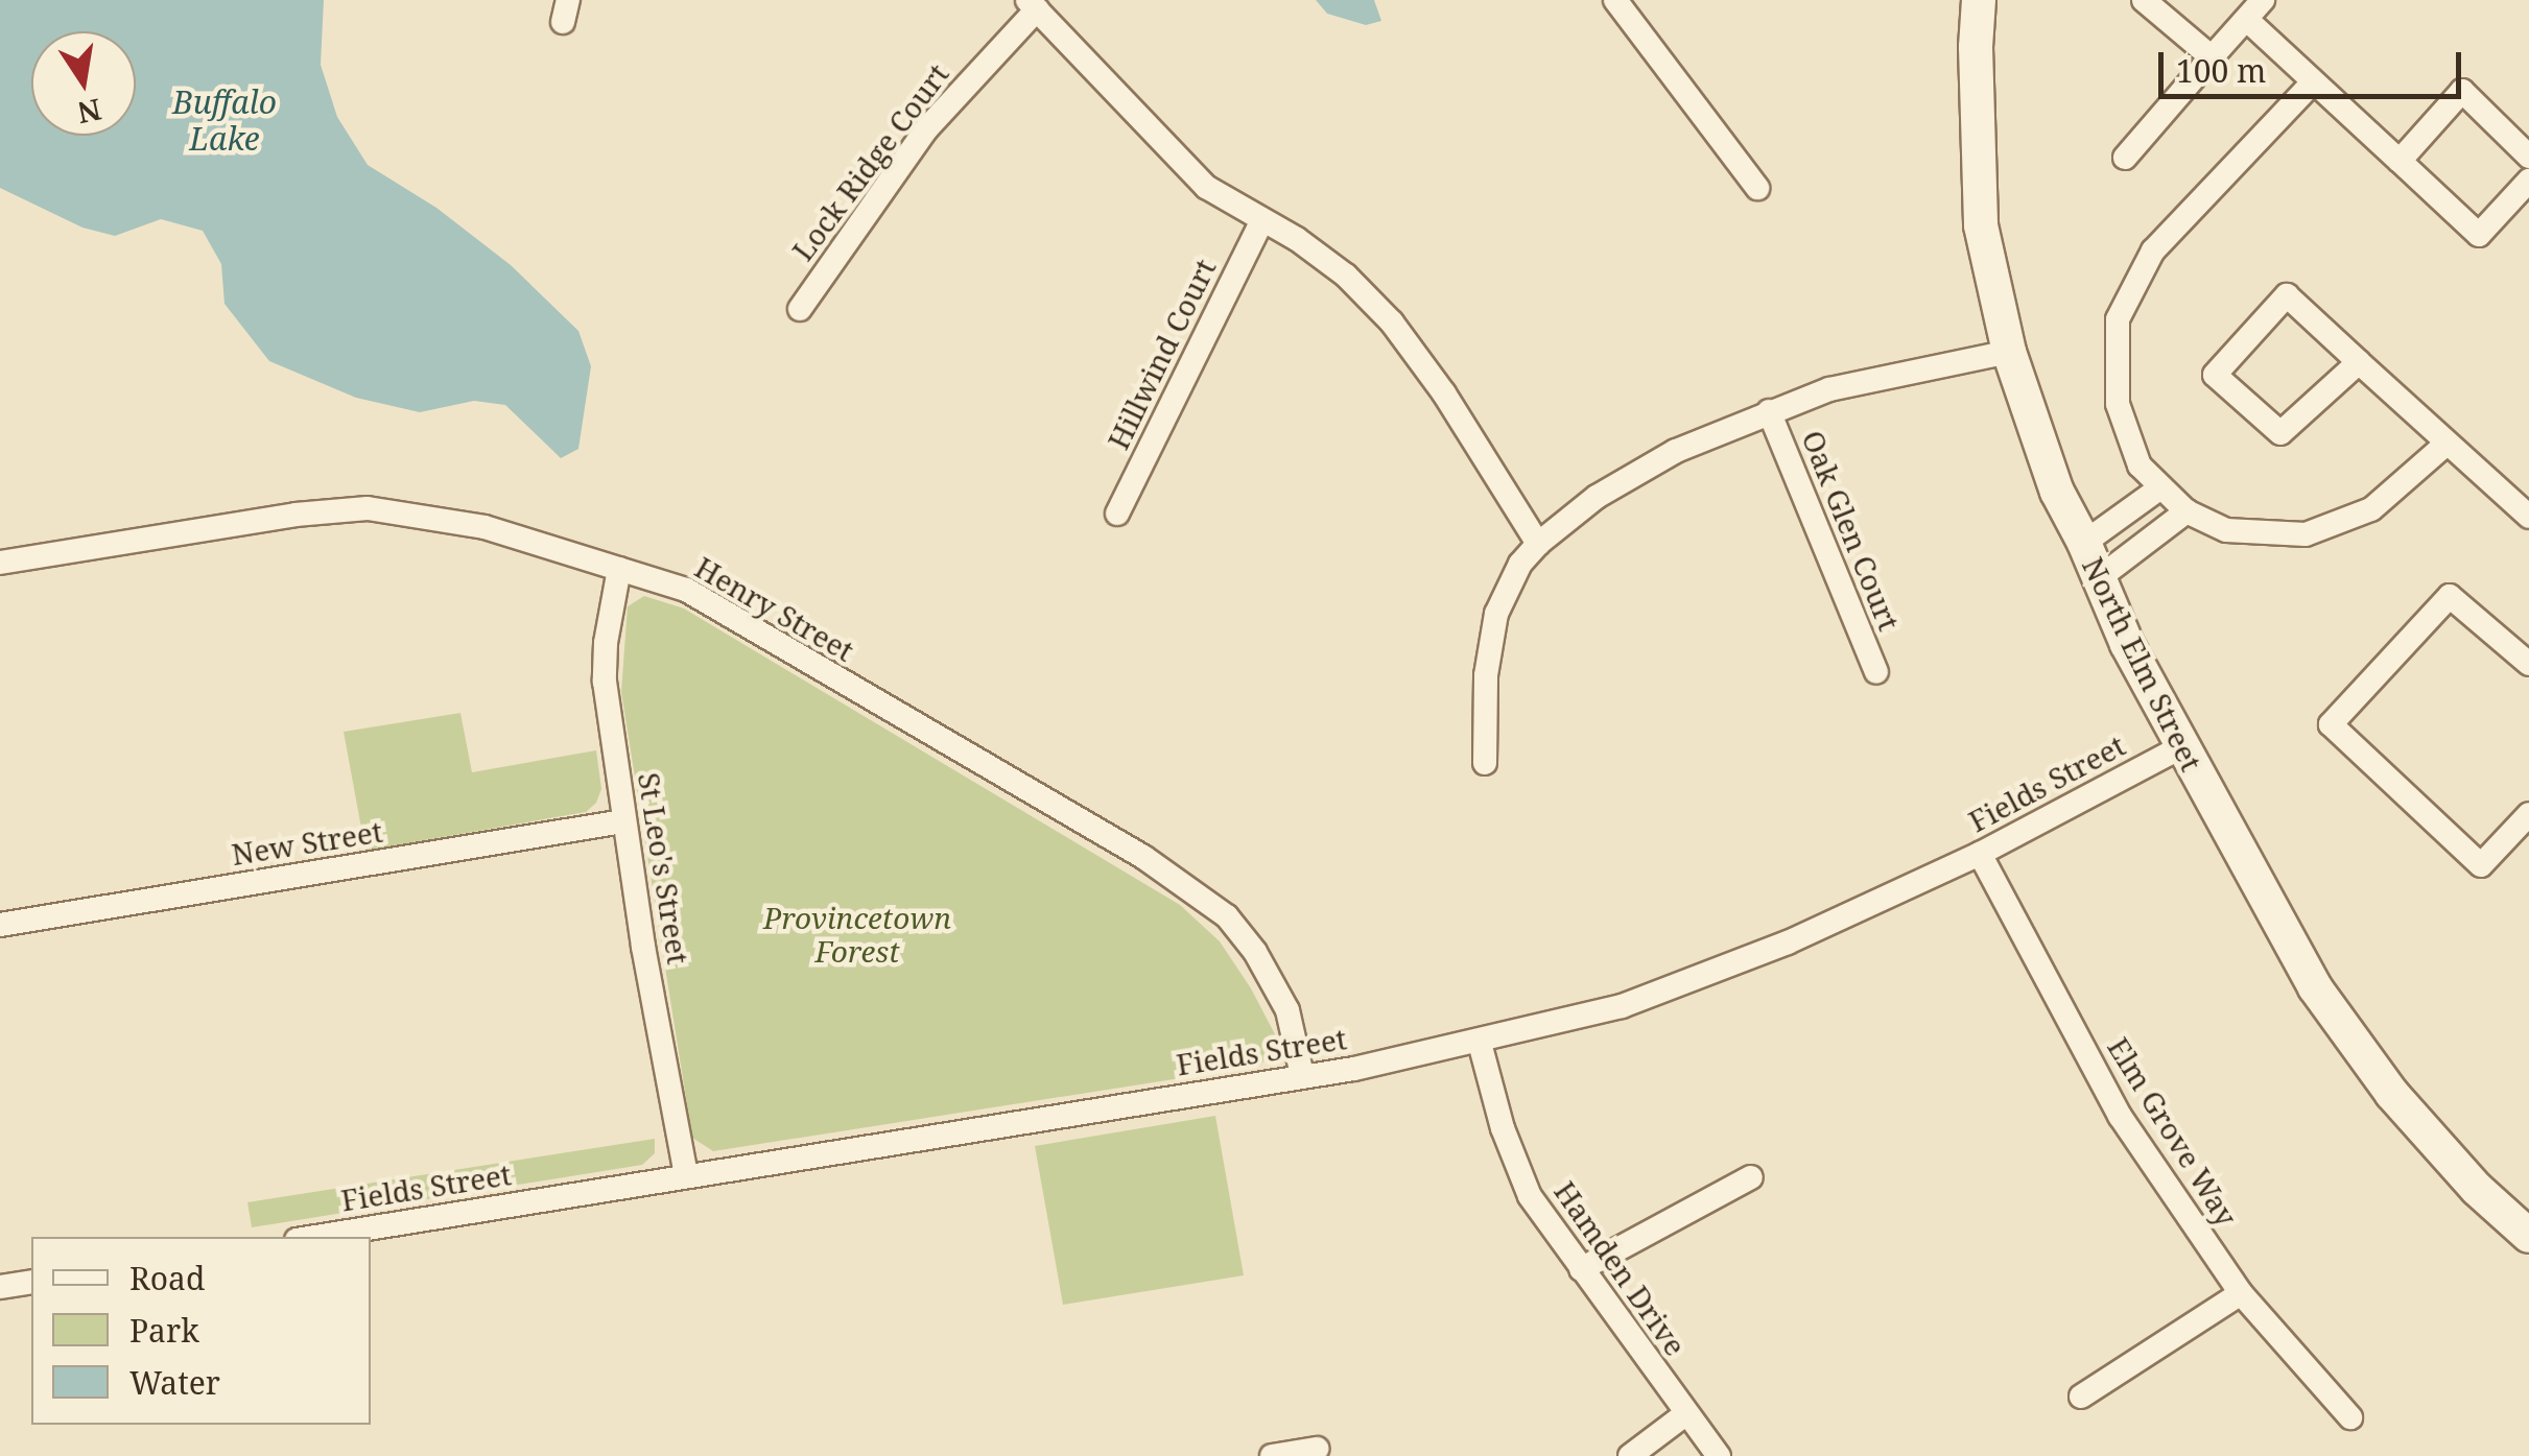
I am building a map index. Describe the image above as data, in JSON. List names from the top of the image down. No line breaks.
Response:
{"streets":{"main road":["North Elm Street"],"street":["Lock Ridge Court","Hillwind Court","Oak Glen Court","Henry Street","Fields Street","New Street","St Leo's Street","Elm Grove Way","Hamden Drive"]},"crossings":[["Henry Street","Fields Street"],["Henry Street","St Leo's Street"],["North Elm Street","Fields Street"],["Fields Street","St Leo's Street"],["Fields Street","Elm Grove Way"],["Fields Street","Hamden Drive"],["New Street","St Leo's Street"]],"water":["Buffalo Lake"],"parks":["Provincetown Forest"],"legend":["Road","Park","Water"],"scale_bar":"100 m","north":"bottom"}
